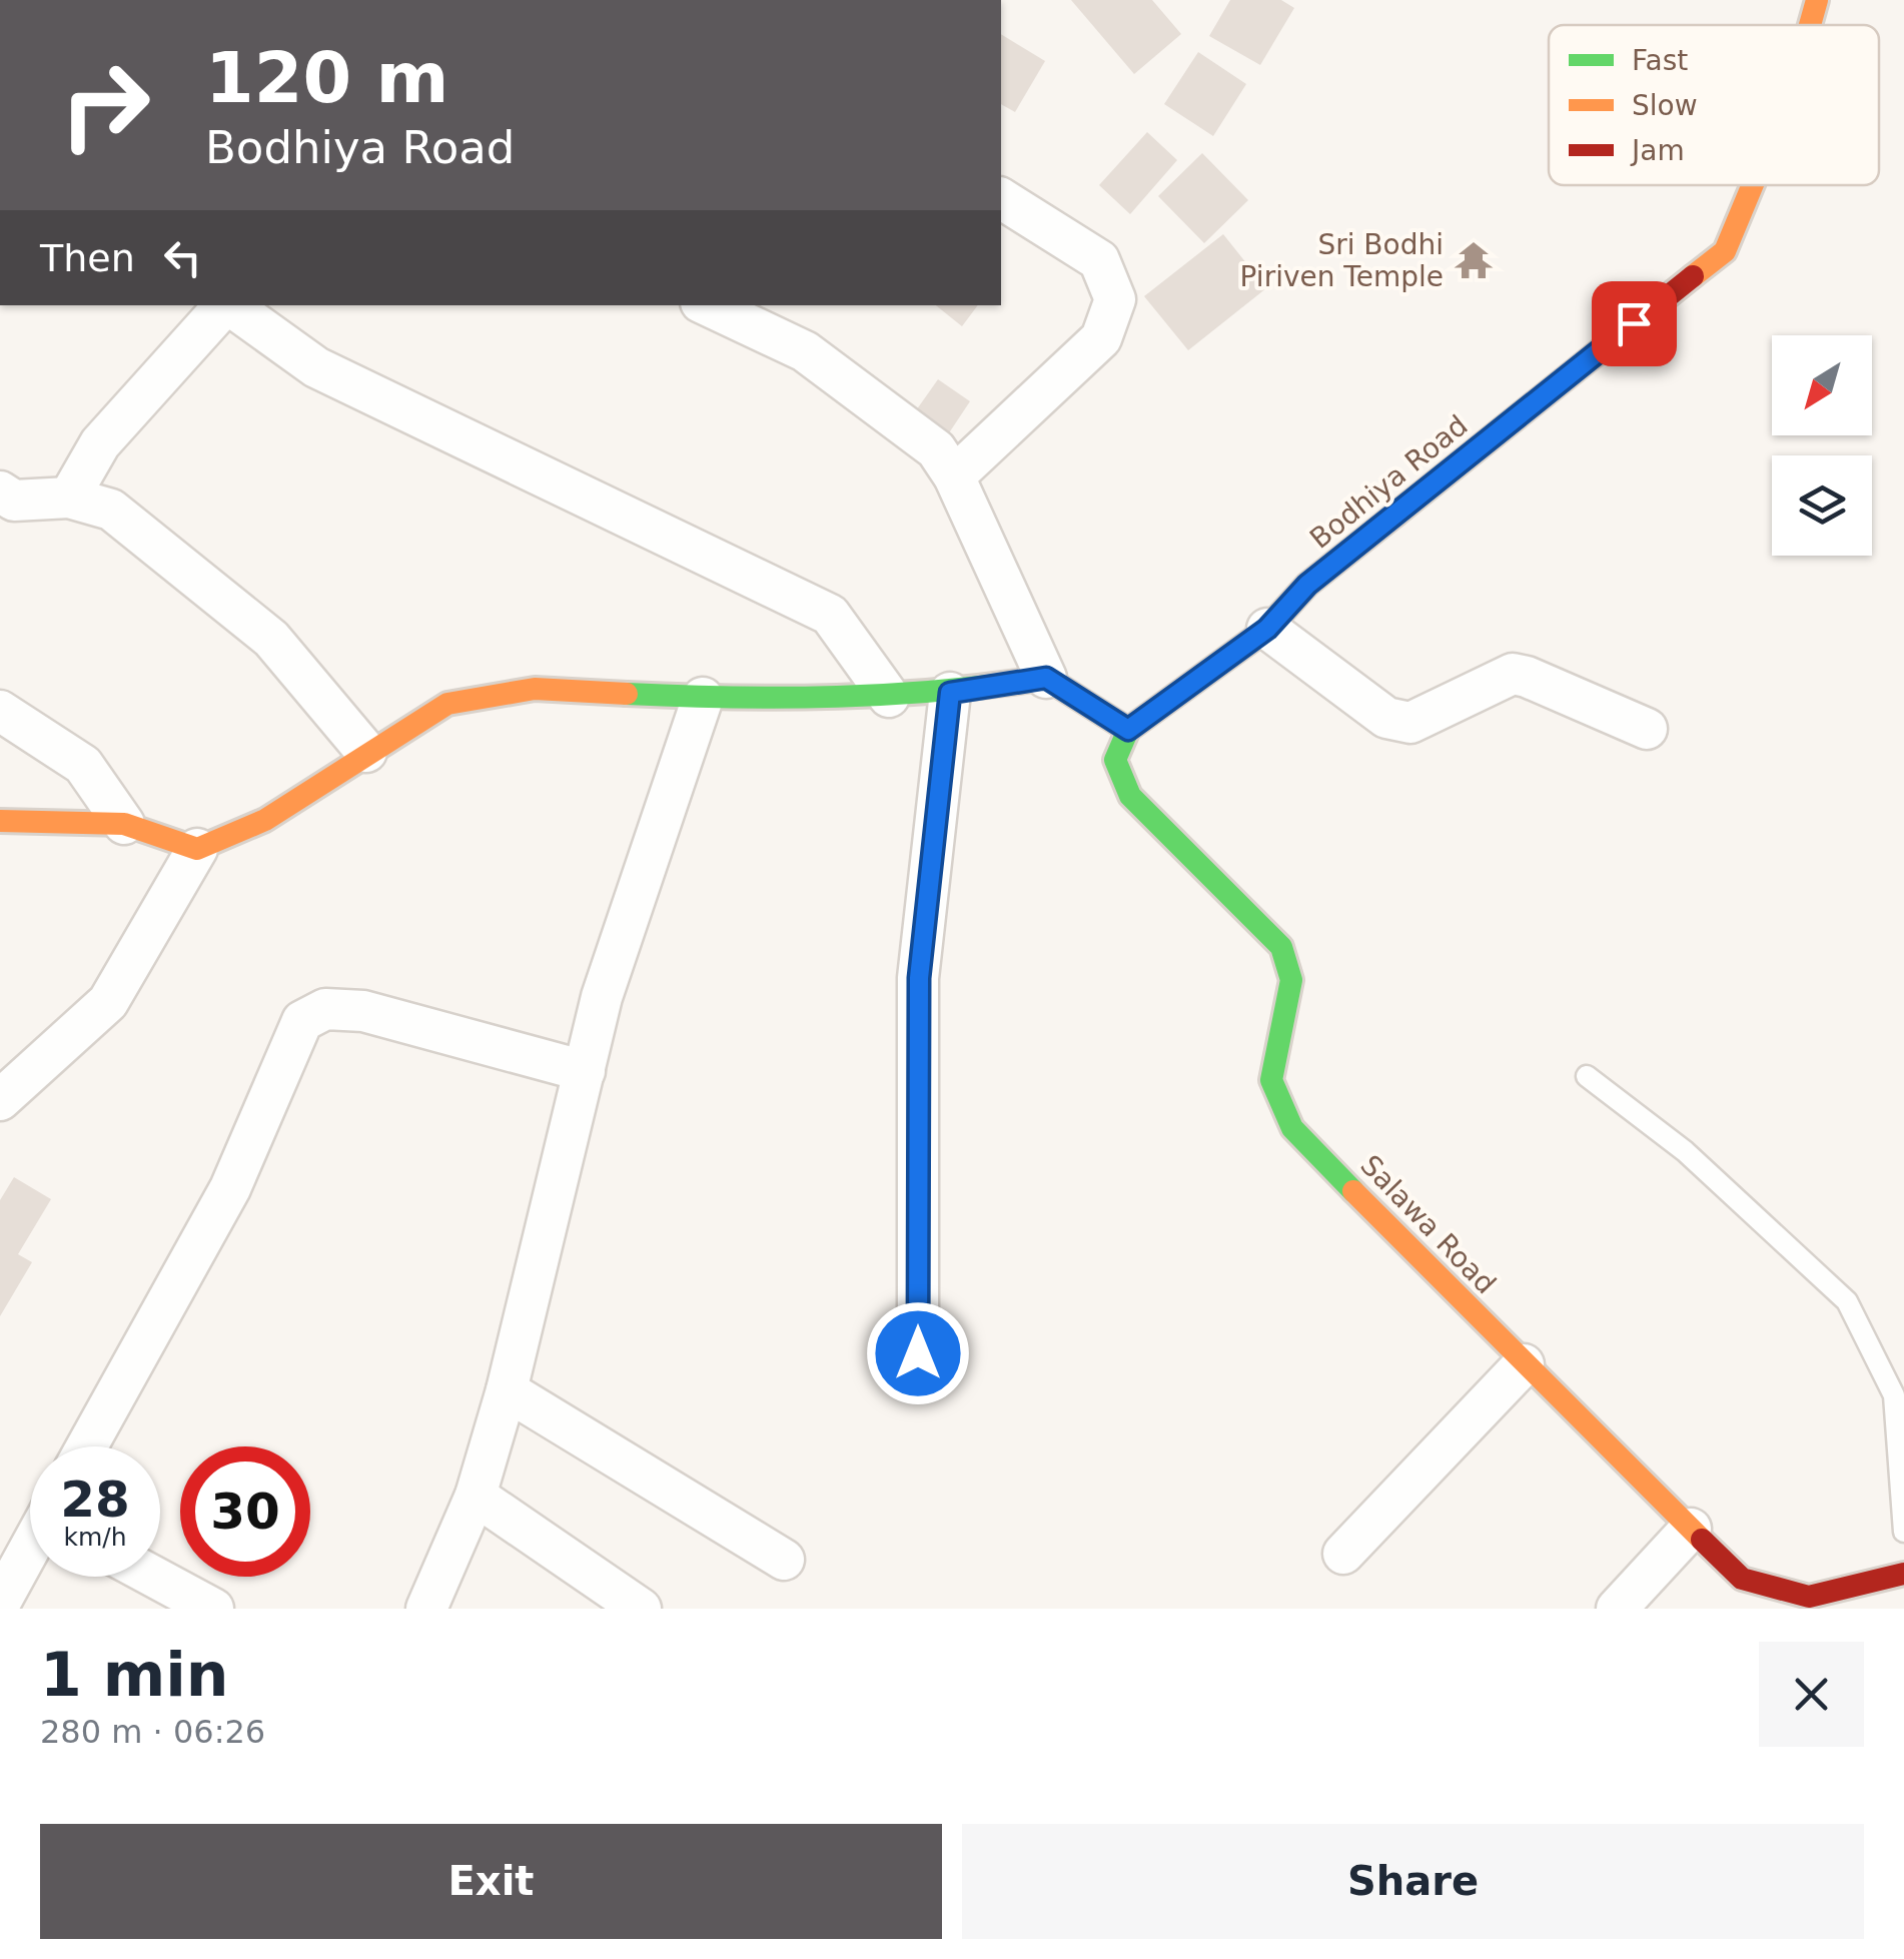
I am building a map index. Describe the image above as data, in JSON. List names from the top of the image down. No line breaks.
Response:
{"streets":{"street":["Bodhiya Road","Salawa Road"]},"crossings":[["Bodhiya Road","Salawa Road"]],"places":{"temple":["Sri Bodhi Piriven Temple"]},"legend":["Fast","Slow","Jam"],"north":"bottom left","page":{"turn":["120 m","Bodhiya Road"],"then":"Then","speed":"28 km/h","limit":"30","heading":["1 min","280 m · 06:26"],"buttons":["Exit","Share"]}}
